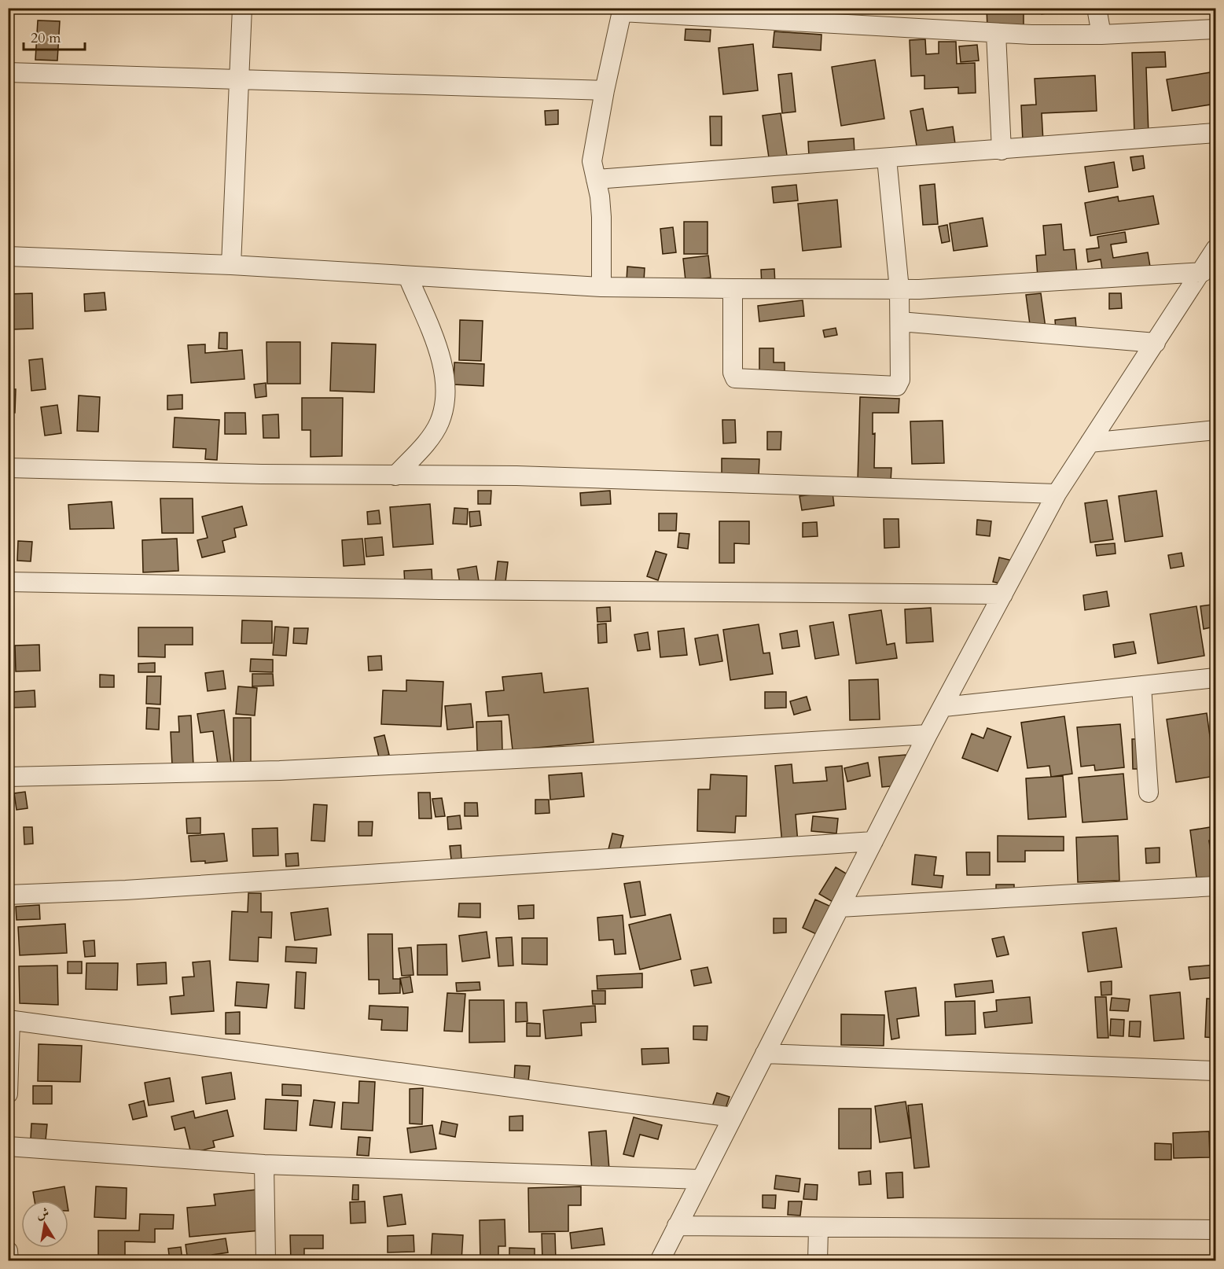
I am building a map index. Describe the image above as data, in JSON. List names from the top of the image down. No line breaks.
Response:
{"scale_bar":"20 m","north":"top"}
